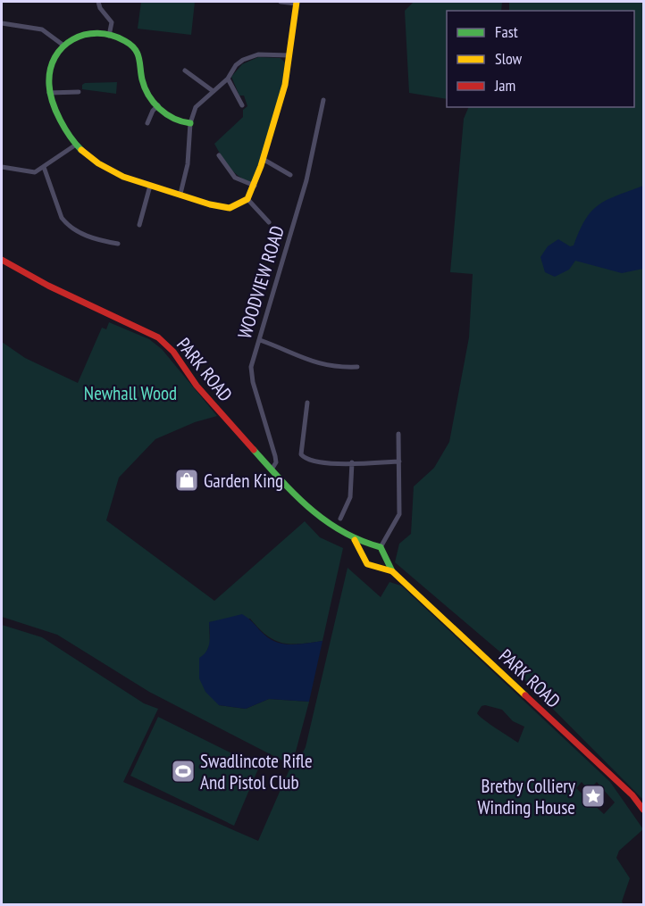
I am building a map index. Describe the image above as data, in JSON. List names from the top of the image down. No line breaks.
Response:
{"streets":{"main road":["PARK ROAD"],"street":["WOODVIEW ROAD"]},"crossings":[["WOODVIEW ROAD","PARK ROAD"]],"parks":["Newhall Wood"],"places":{"shop":["Garden King"],"sports":["Swadlincote Rifle And Pistol Club"],"place":["Bretby Colliery Winding House"]},"legend":["Fast","Slow","Jam"]}
